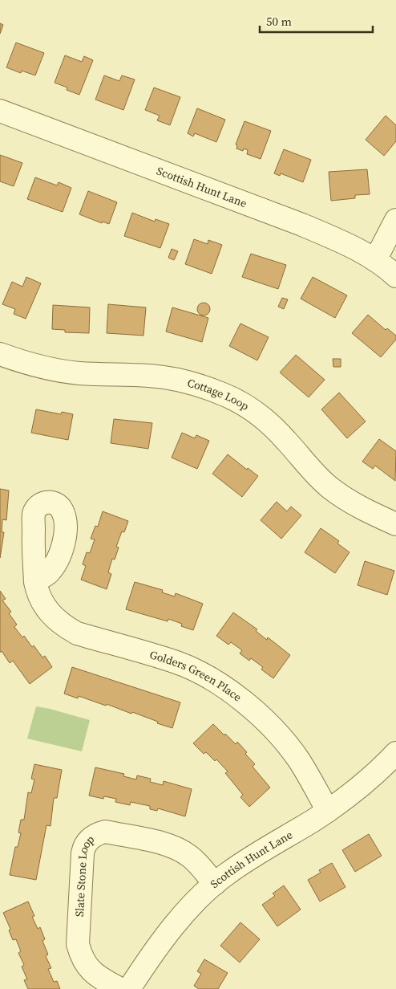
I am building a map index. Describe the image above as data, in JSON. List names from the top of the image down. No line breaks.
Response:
{"streets":{"street":["Scottish Hunt Lane","Cottage Loop","Golders Green Place","Slate Stone Loop"]},"crossings":[["Scottish Hunt Lane","Golders Green Place"],["Scottish Hunt Lane","Slate Stone Loop"]],"scale_bar":"50 m"}
